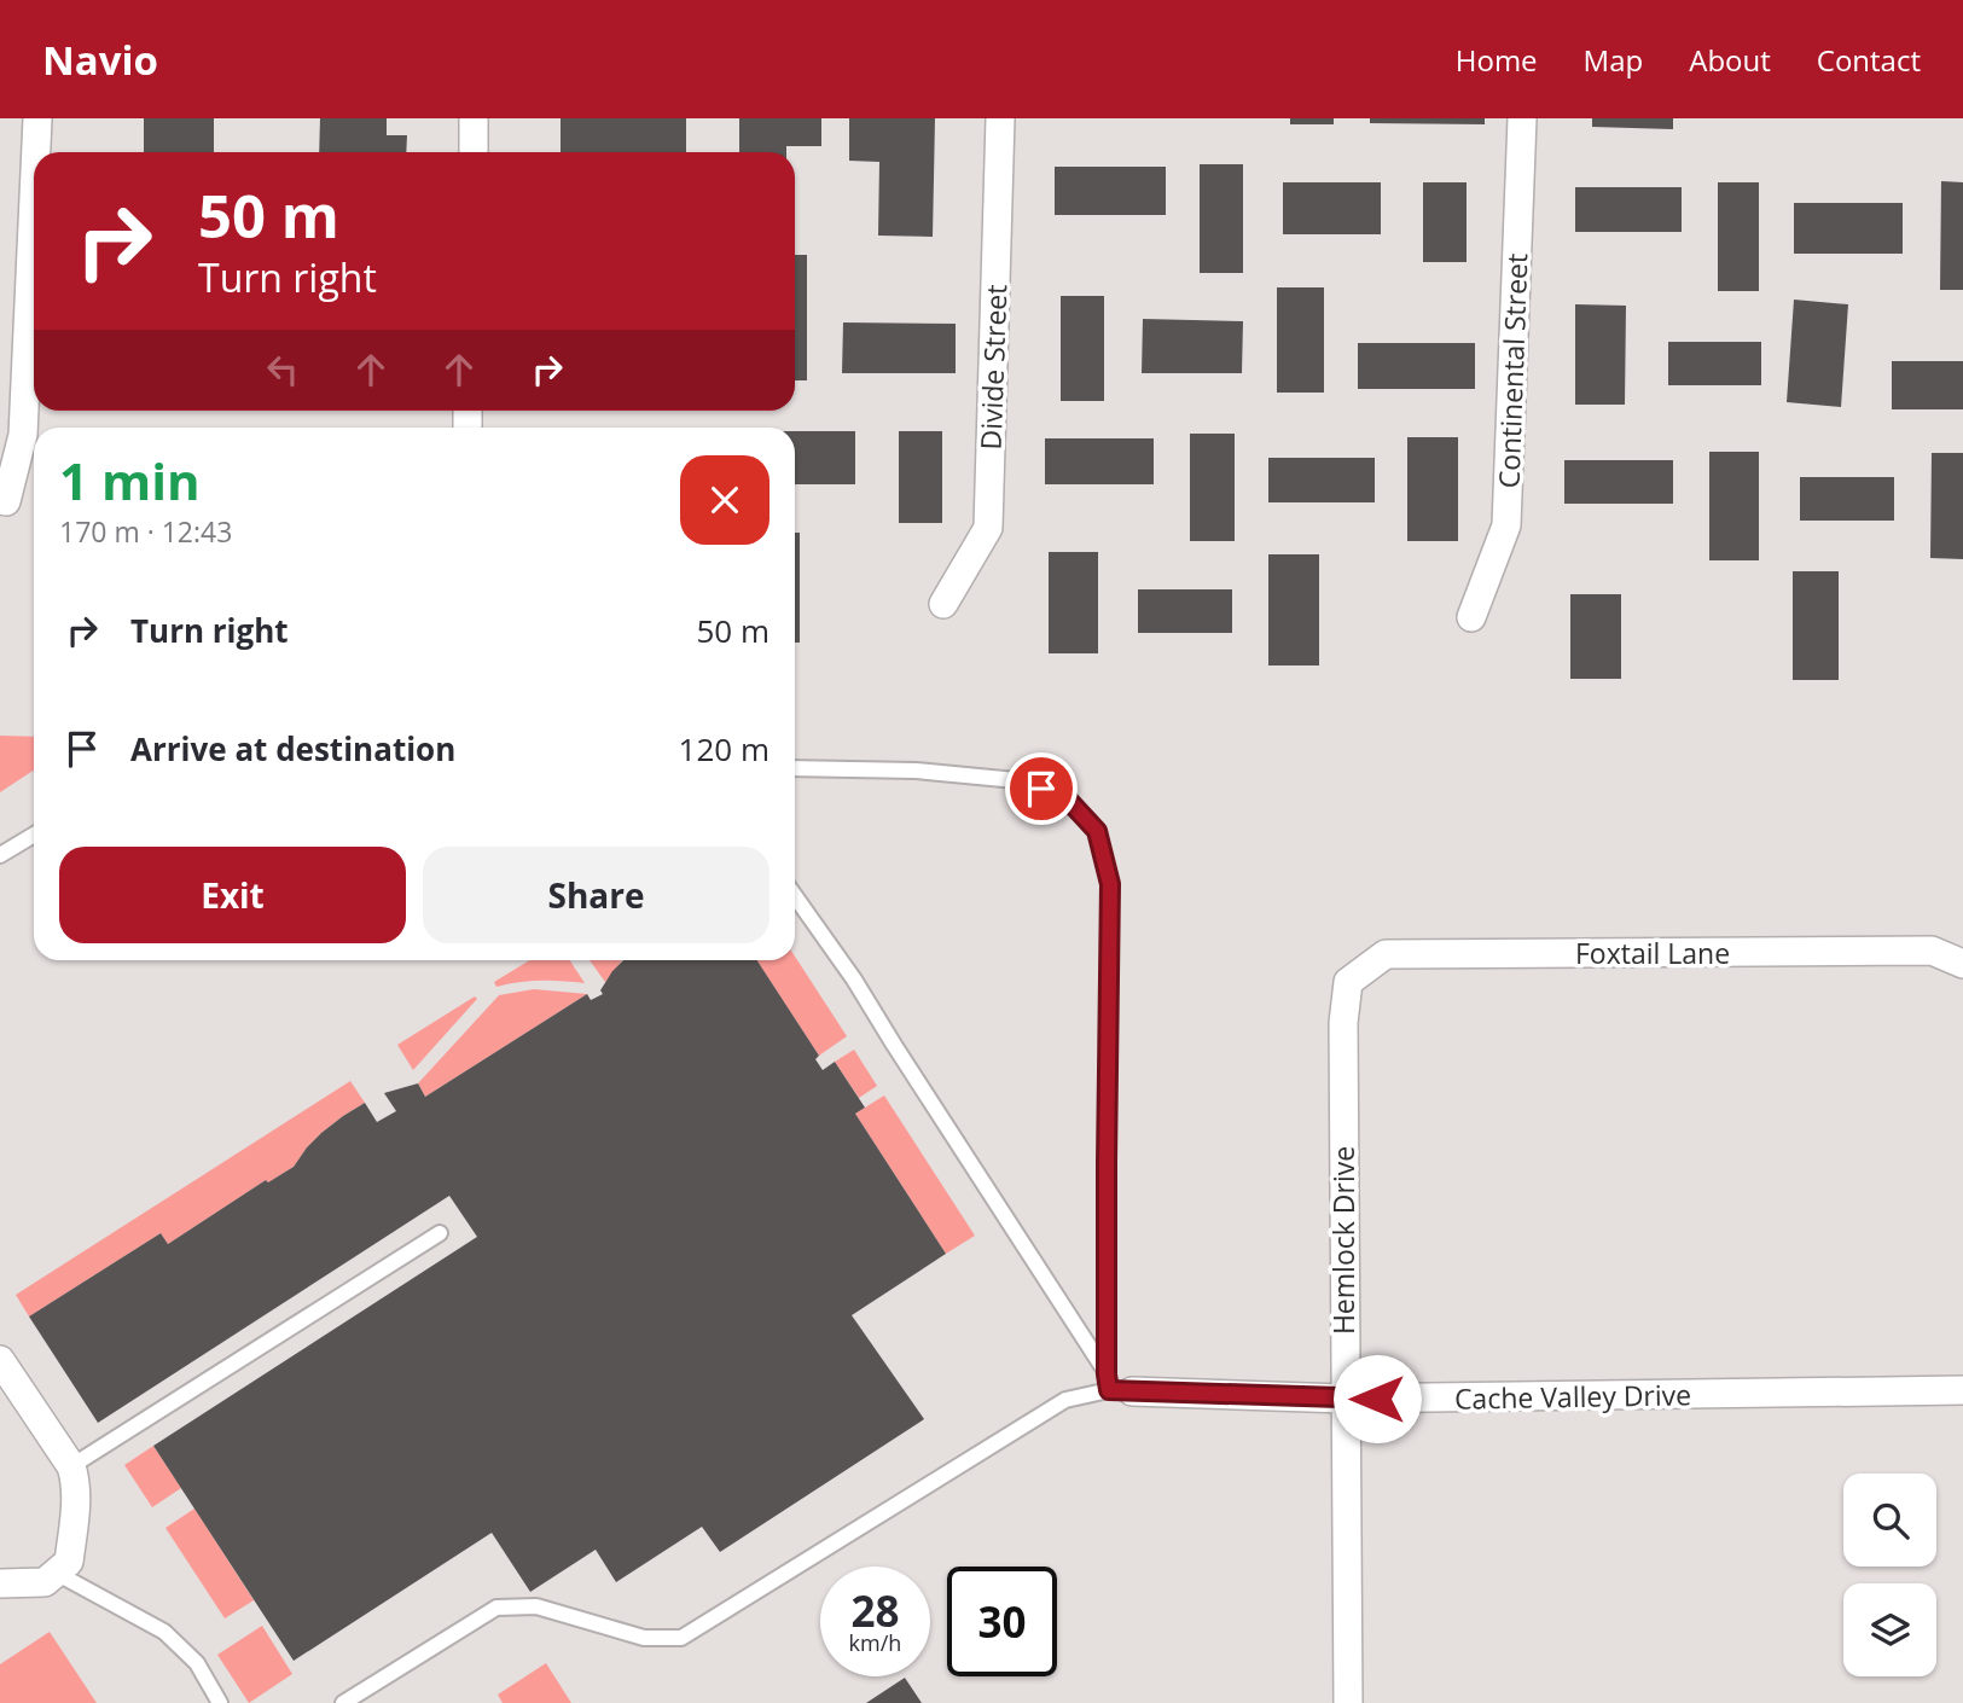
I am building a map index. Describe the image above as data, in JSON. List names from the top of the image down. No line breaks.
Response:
{"streets":{"street":["Divide Street","Continental Street","Foxtail Lane","Hemlock Drive","Cache Valley Drive"]},"crossings":[["Foxtail Lane","Hemlock Drive"],["Hemlock Drive","Cache Valley Drive"]],"page":{"header":"Navio","nav":["Home","Map","About","Contact"],"turn":["50 m","Turn right"],"heading":["1 min","170 m · 12:43"],"list":[{"name":"Turn right","value":"50 m"},{"name":"Arrive at destination","value":"120 m"}],"buttons":["Exit","Share"],"speed":"28 km/h","limit":"30"}}
